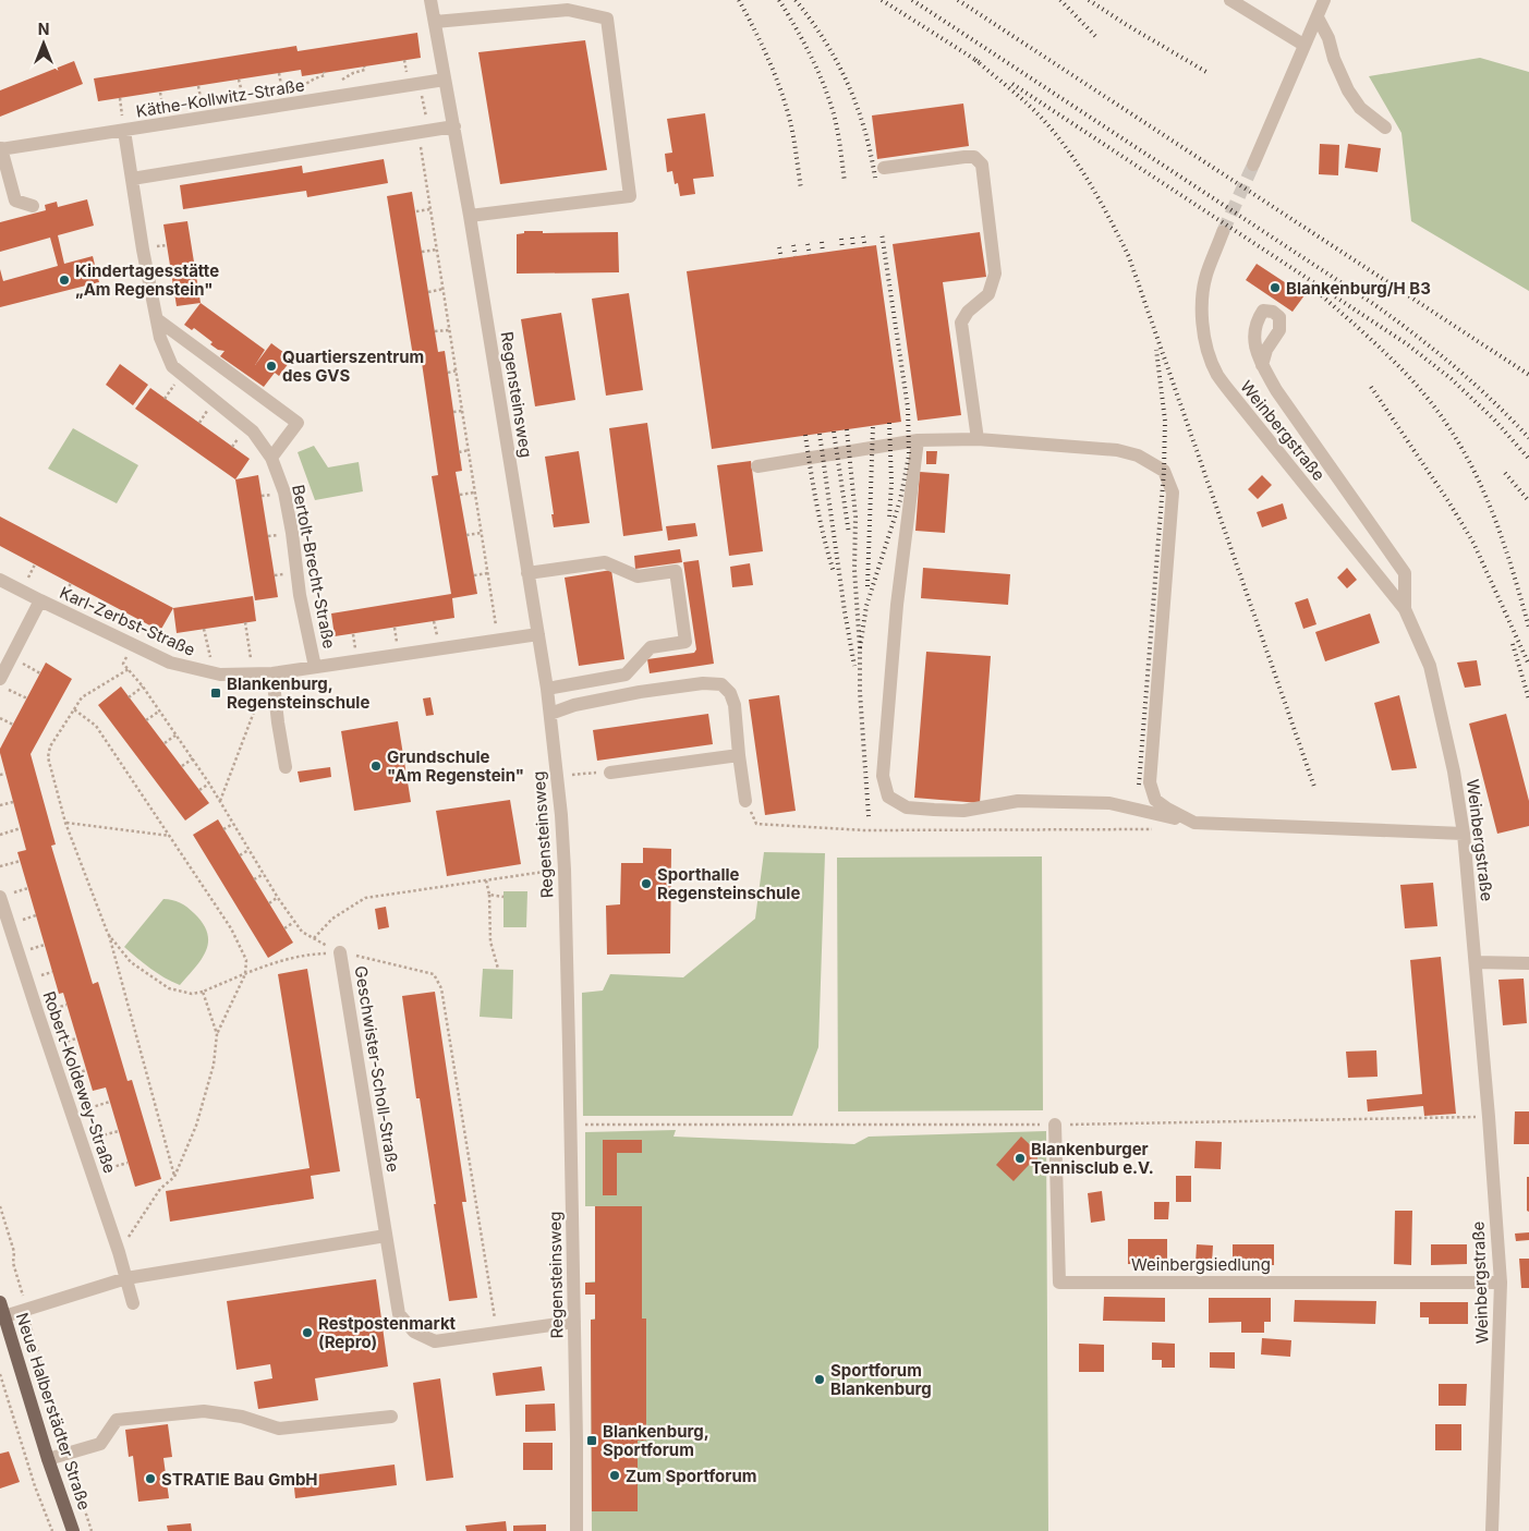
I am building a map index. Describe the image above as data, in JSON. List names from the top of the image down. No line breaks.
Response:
{"streets":{"main road":["Neue Halberstädter Straße"],"street":["Käthe-Kollwitz-Straße","Regensteinsweg","Weinbergstraße","Bertolt-Brecht-Straße","Karl-Zerbst-Straße","Geschwister-Scholl-Straße","Robert-Koldewey-Straße","Weinbergsiedlung"]},"crossings":[["Käthe-Kollwitz-Straße","Regensteinsweg"],["Käthe-Kollwitz-Straße","Bertolt-Brecht-Straße"],["Regensteinsweg","Karl-Zerbst-Straße"],["Regensteinsweg","Geschwister-Scholl-Straße"],["Weinbergstraße","Weinbergsiedlung"],["Bertolt-Brecht-Straße","Karl-Zerbst-Straße"]],"places":{"other":["Kindertagesstätte „Am Regenstein\"","Blankenburg/H B3","Quartierszentrum des GVS","Grundschule \"Am Regenstein\"","Sporthalle Regensteinschule","Blankenburger Tennisclub e.V.","Restpostenmarkt (Repro)","Sportforum Blankenburg","Zum Sportforum","STRATIE Bau GmbH"],"transit":["Blankenburg, Regensteinschule","Blankenburg, Sportforum"]},"north":"top"}
